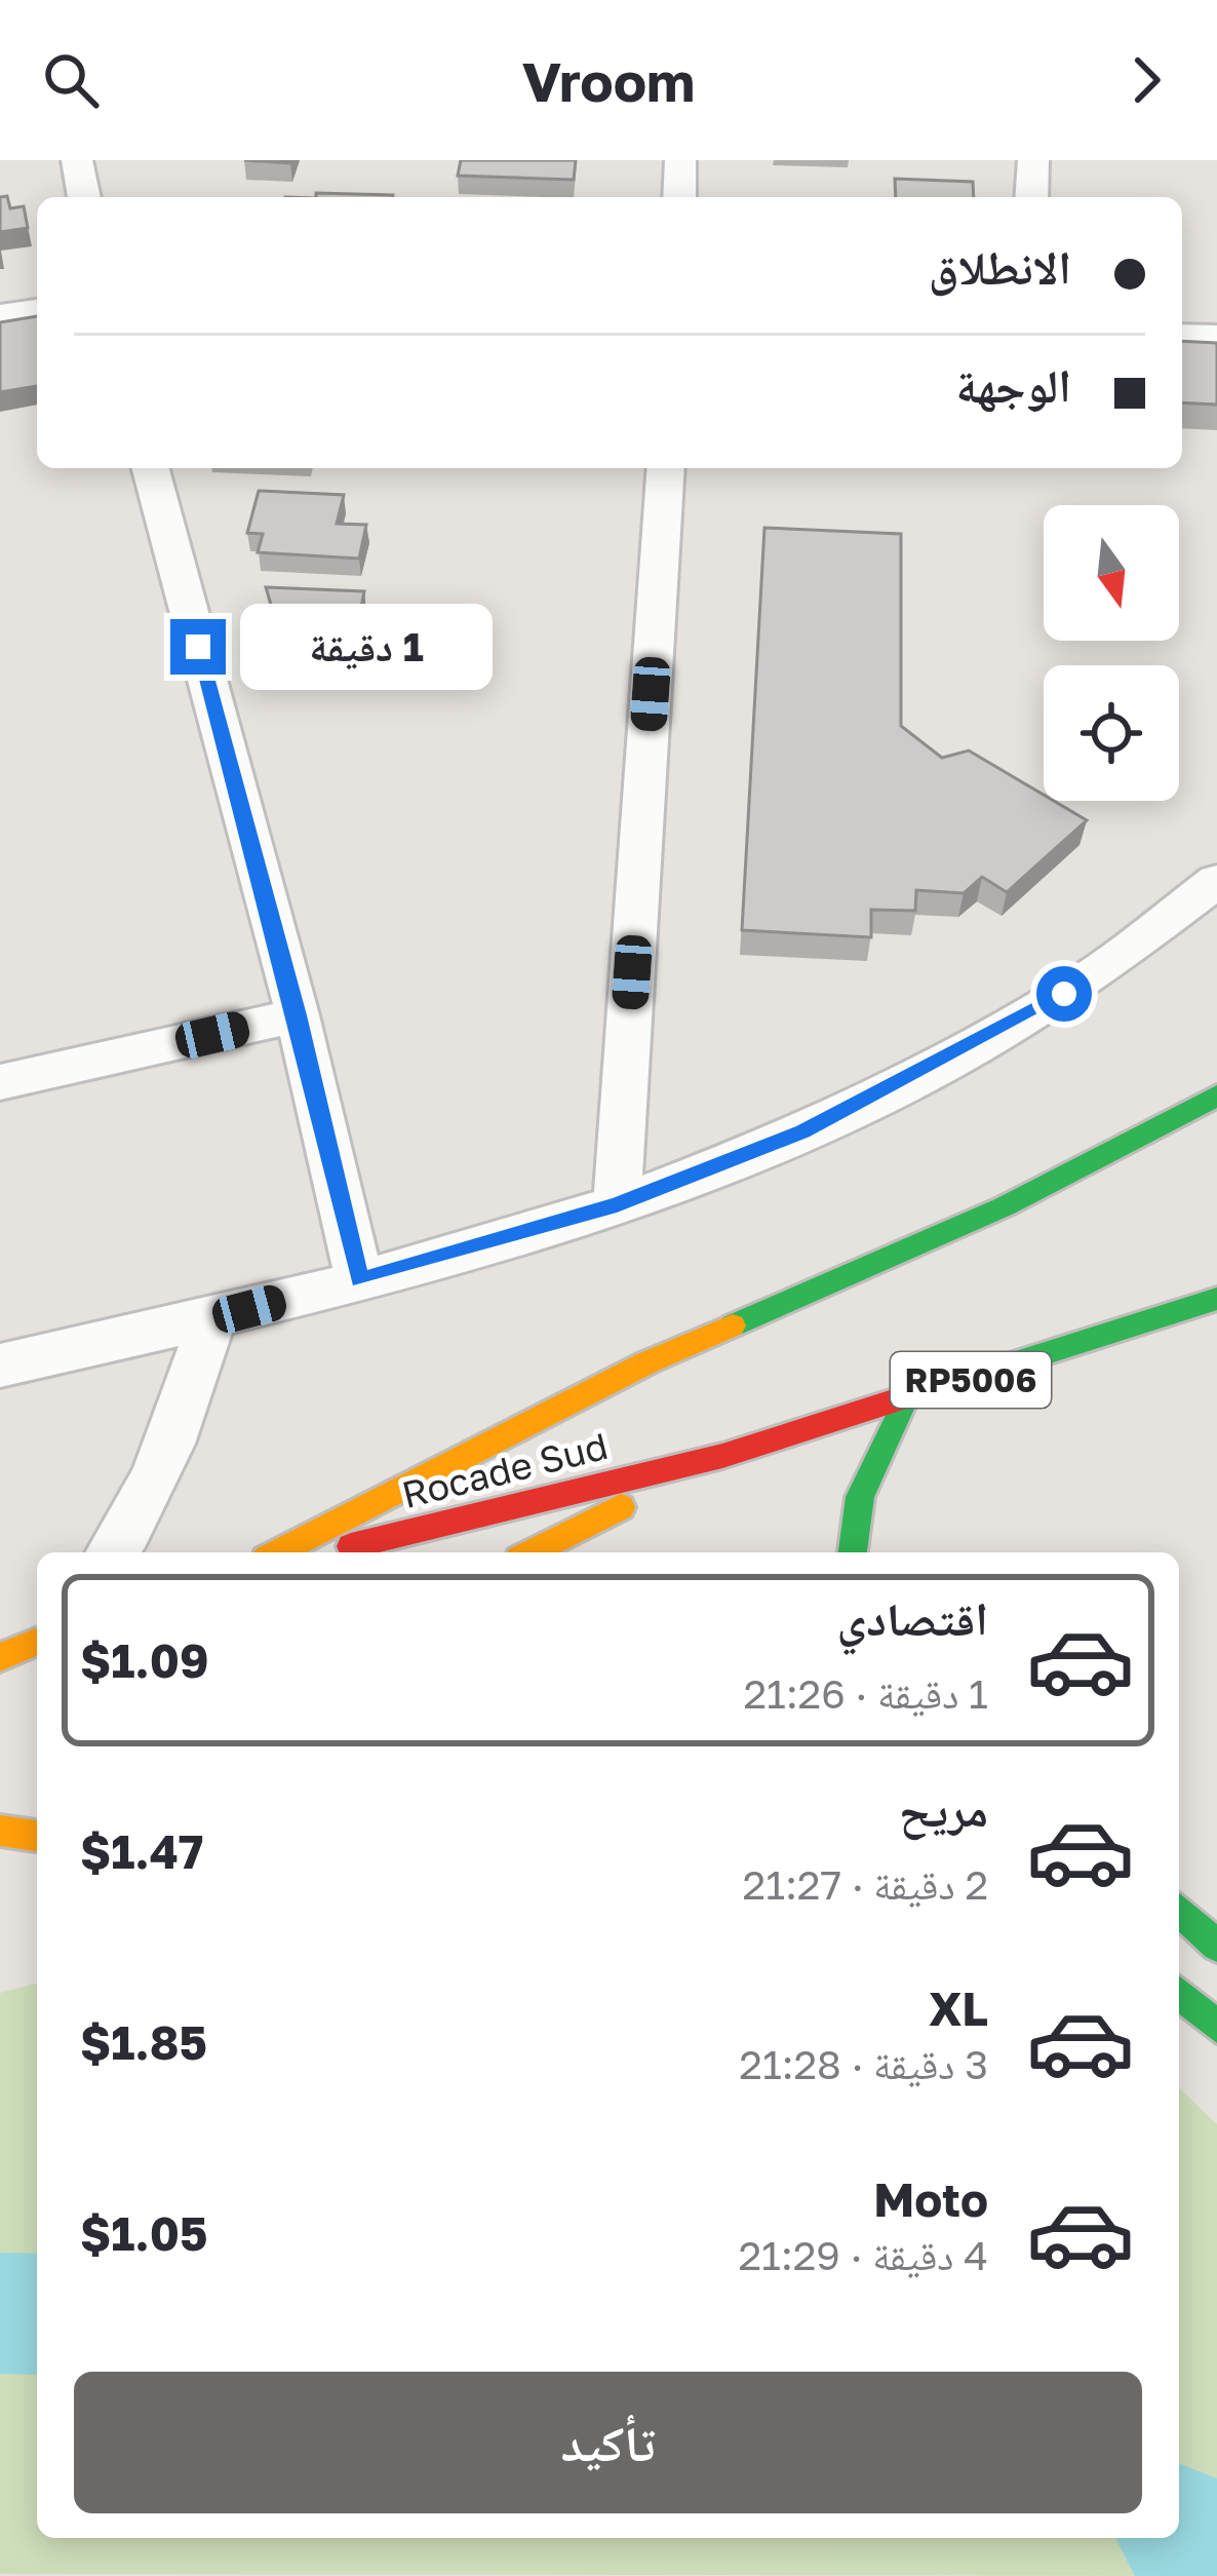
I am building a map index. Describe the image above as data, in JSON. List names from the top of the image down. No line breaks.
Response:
{"streets":{"highway":["RP5006","Rocade Sud"]},"north":"bottom","page":{"header":"Vroom","banner":["الانطلاق","الوجهة"],"bubble":"1 دقيقة","list":[{"name":"اقتصادي","note":"1 دقيقة · 21:26","value":"$1.09"},{"name":"مريح","note":"2 دقيقة · 21:27","value":"$1.47"},{"name":"XL","note":"3 دقيقة · 21:28","value":"$1.85"},{"name":"Moto","note":"4 دقيقة · 21:29","value":"$1.05"}],"buttons":"تأكيد"}}
